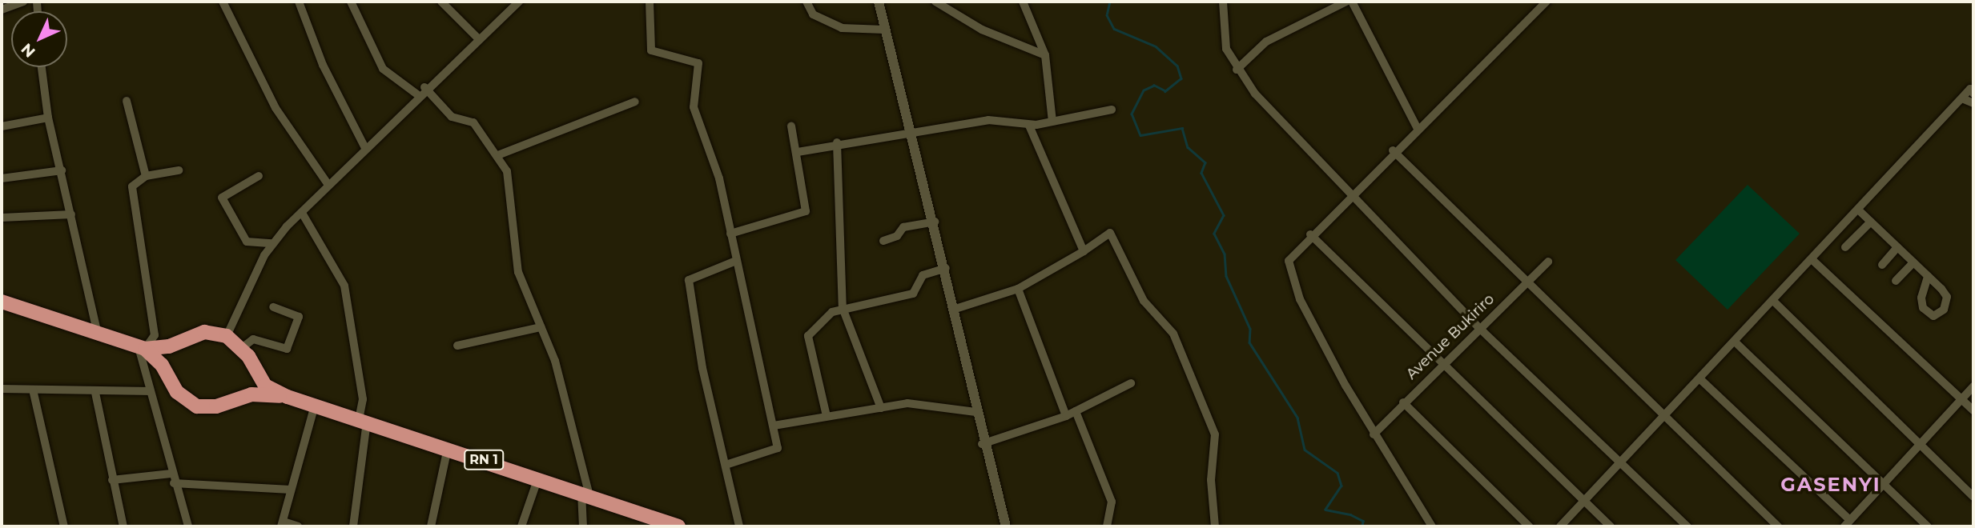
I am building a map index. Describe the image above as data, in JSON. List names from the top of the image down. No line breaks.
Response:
{"streets":{"highway":["RN 1"],"street":["Avenue Bukiriro"]},"districts":["GASENYI"],"north":"bottom left"}
